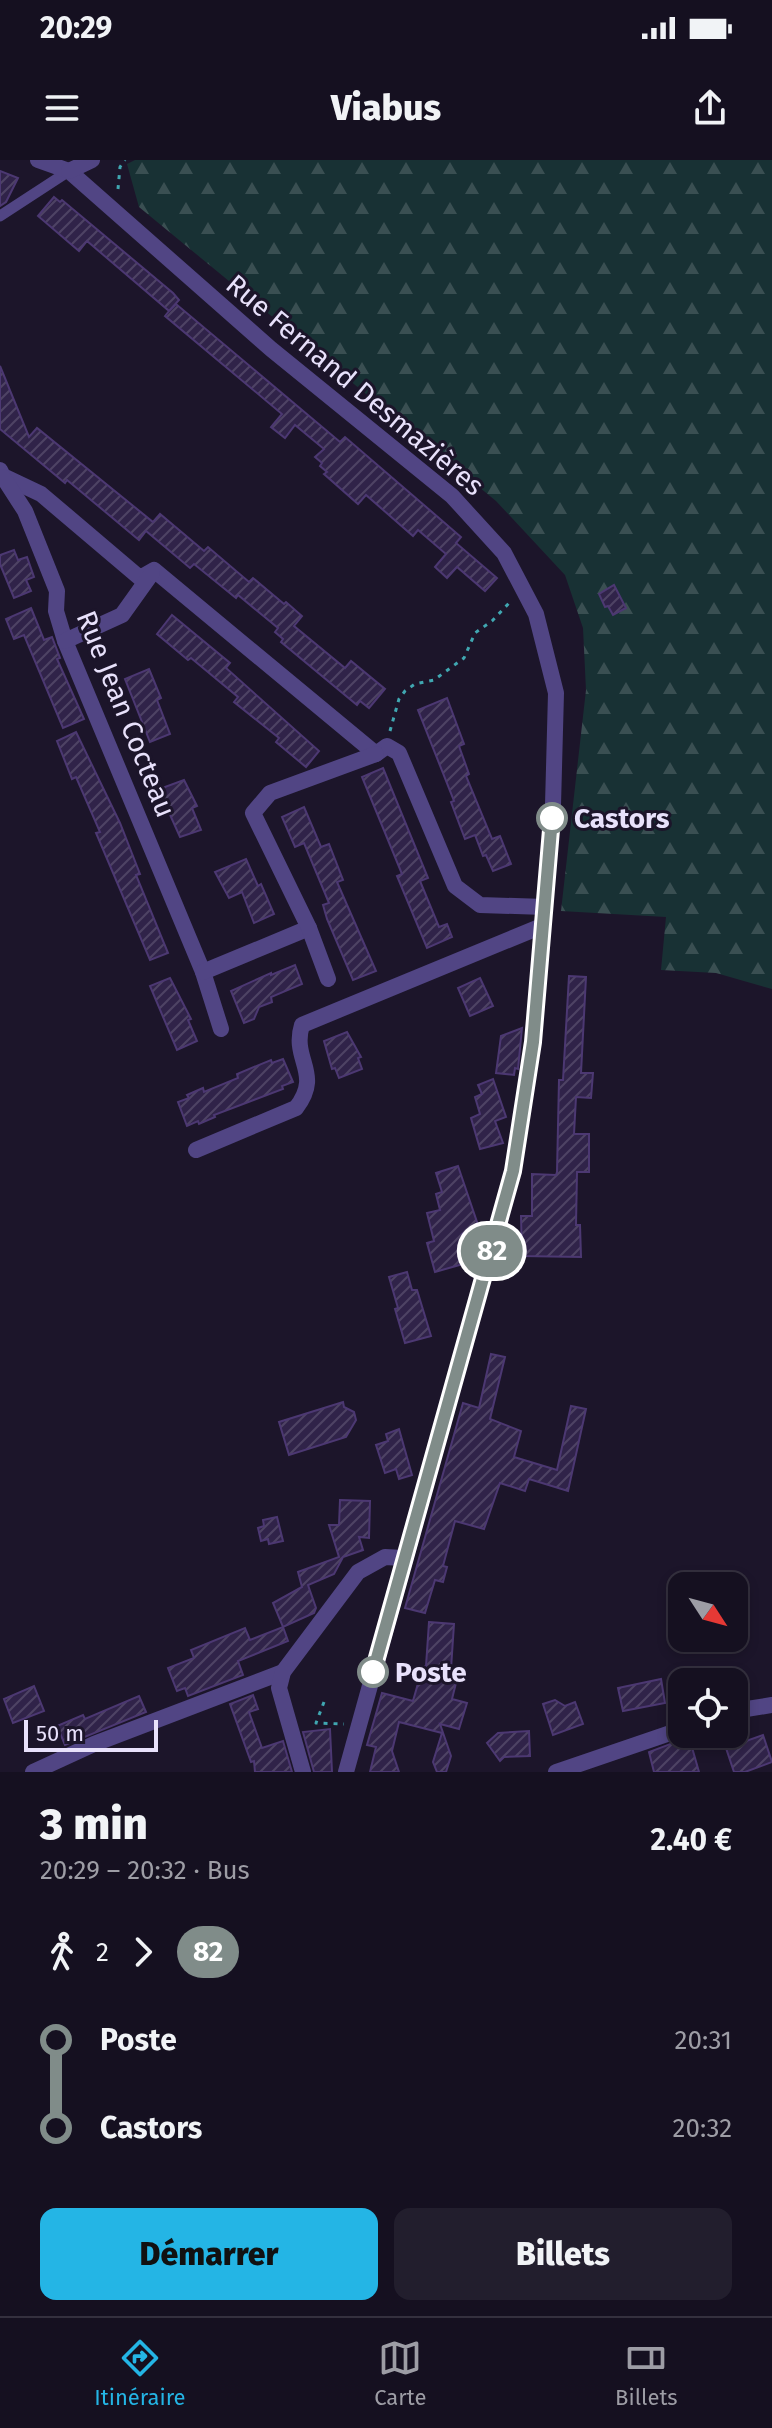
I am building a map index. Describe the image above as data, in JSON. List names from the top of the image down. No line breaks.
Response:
{"streets":{"street":["Rue Fernand Desmazières","Rue Jean Cocteau"]},"places":["Castors","Poste"],"lines":["bus line 82"],"scale_bar":"50 m","north":"bottom right","page":{"status":"20:29","header":"Viabus","on_map":"82","scale":"50 m","heading":["3 min","20:29 – 20:32 · Bus","2.40 €"],"legs":["2","82"],"list":[{"name":"Poste","value":"20:31"},{"name":"Castors","value":"20:32"}],"buttons":["Démarrer","Billets"],"tabs":["Itinéraire","Carte","Billets"]}}
